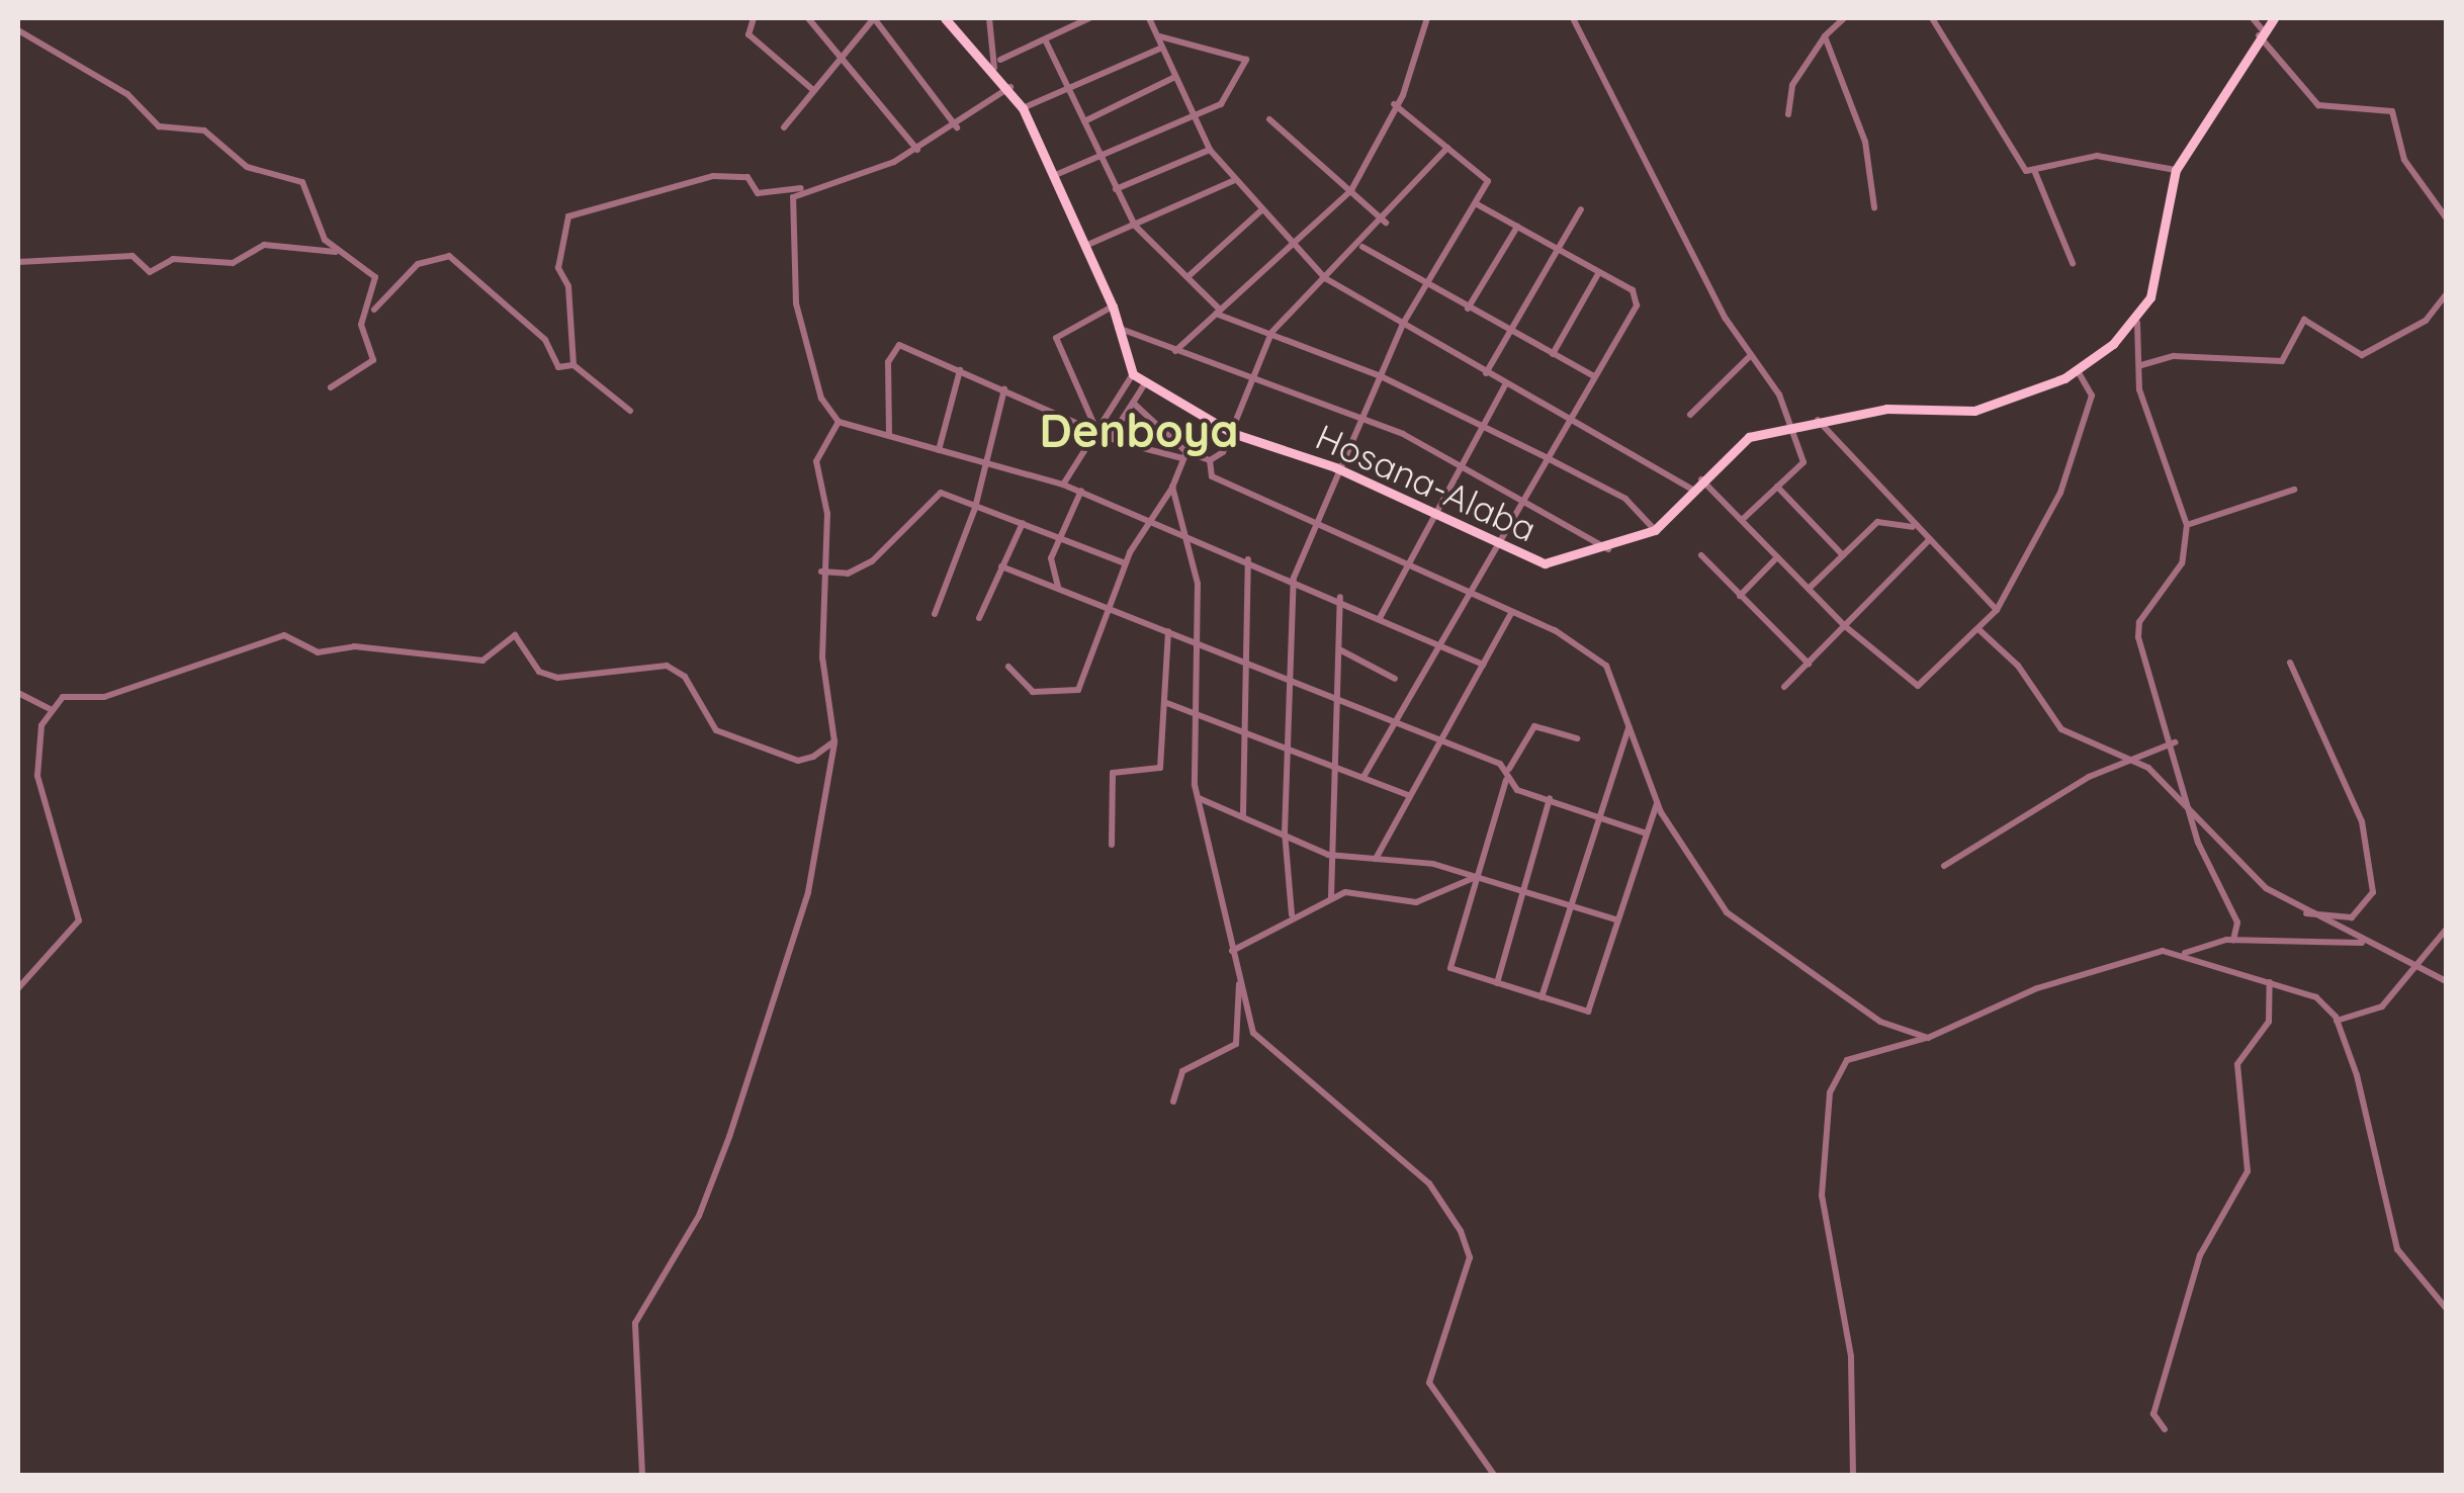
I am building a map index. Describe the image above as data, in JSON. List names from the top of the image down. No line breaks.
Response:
{"streets":{"main road":["Hosana-Alaba"]},"districts":["Denboya"]}
